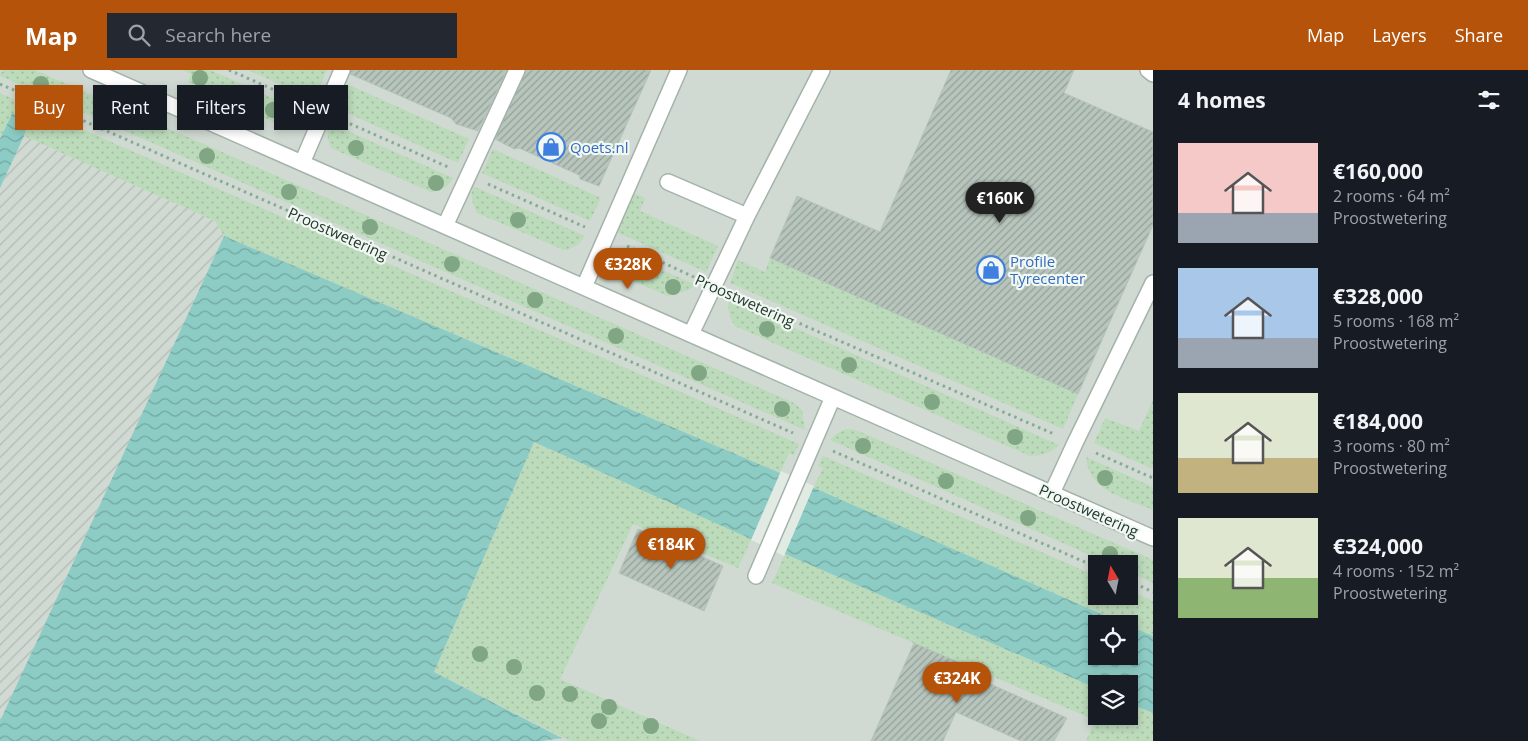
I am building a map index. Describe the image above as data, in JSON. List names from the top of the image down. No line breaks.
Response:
{"streets":{"street":["Proostwetering"]},"places":{"shop":["Qoets.nl","Profile Tyrecenter"]},"north":"top","page":{"header":"Map","search":"Search here","nav":["Map","Layers","Share"],"heading":"4 homes","chip":["Buy","Rent","Filters","New"],"list":[{"name":"€160,000","note":"2 rooms · 64 m² · Proostwetering"},{"name":"€328,000","note":"5 rooms · 168 m² · Proostwetering"},{"name":"€184,000","note":"3 rooms · 80 m² · Proostwetering"},{"name":"€324,000","note":"4 rooms · 152 m² · Proostwetering"}],"price":["€160K","€328K","€184K","€324K"]}}
